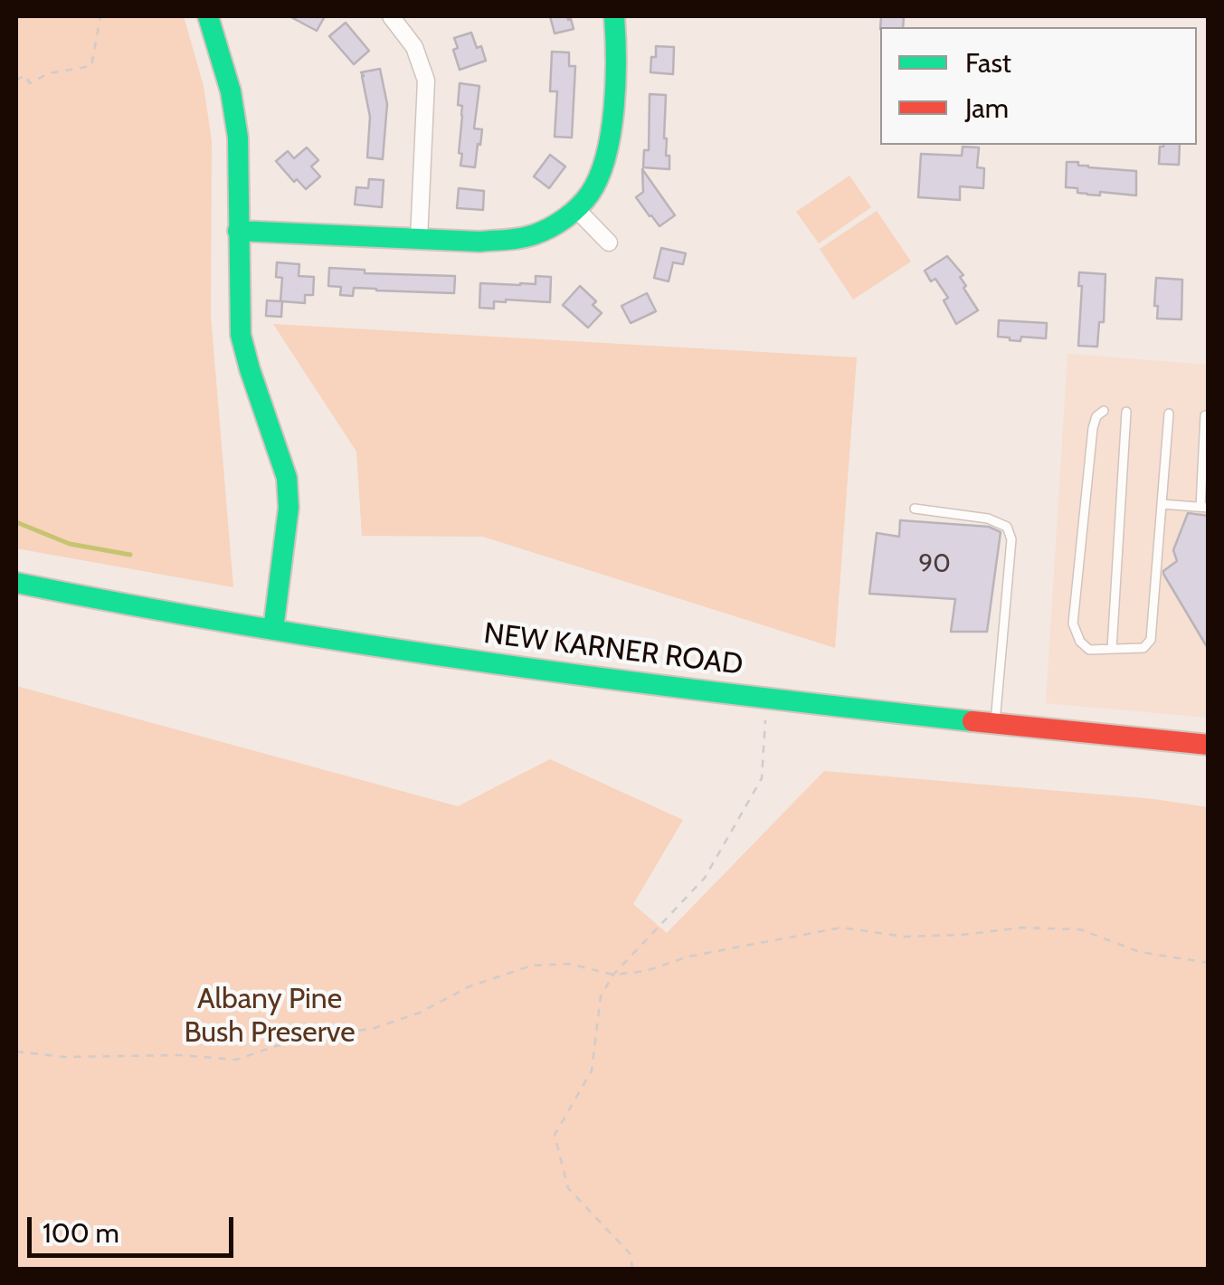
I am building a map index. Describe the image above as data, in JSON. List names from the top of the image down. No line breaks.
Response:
{"streets":{"main road":["NEW KARNER ROAD"]},"parks":["Albany Pine Bush Preserve"],"house_numbers":["90"],"legend":["Fast","Jam"],"scale_bar":"100 m"}
